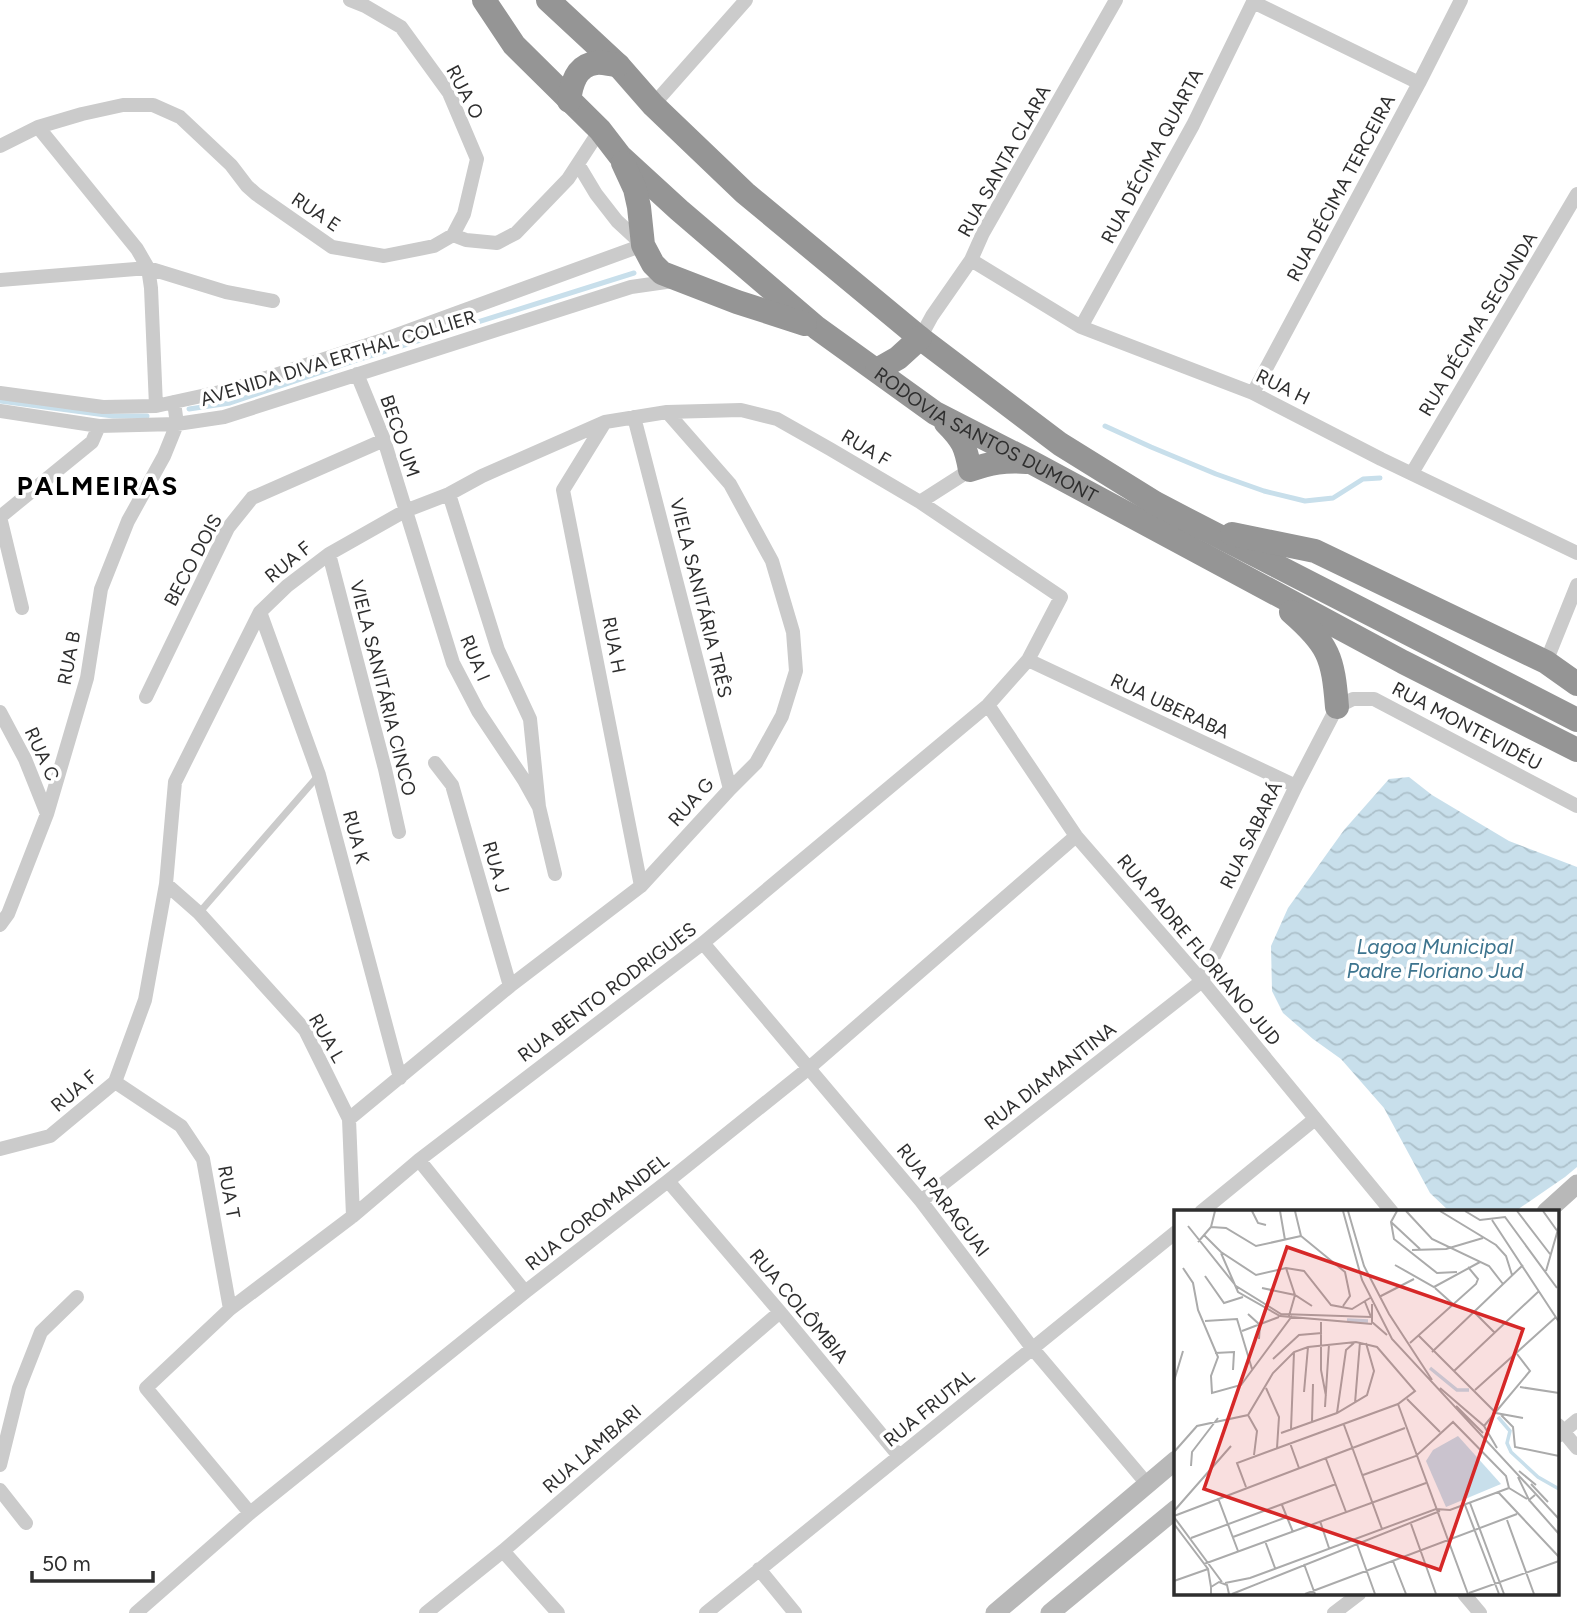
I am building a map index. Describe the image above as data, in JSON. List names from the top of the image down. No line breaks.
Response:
{"streets":{"highway":["RODOVIA SANTOS DUMONT"],"street":["RUA O","RUA DÉCIMA QUARTA","RUA SANTA CLARA","RUA DÉCIMA TERCEIRA","RUA E","RUA DÉCIMA SEGUNDA","AVENIDA DIVA ERTHAL COLLIER","RUA H","BECO UM","RUA F","BECO DOIS","VIELA SANITÁRIA TRÊS","RUA B","RUA I","VIELA SANITÁRIA CINCO","RUA UBERABA","RUA MONTEVIDÉU","RUA C","RUA G","RUA SABARÁ","RUA K","RUA J","RUA PADRE FLORIANO JUD","RUA BENTO RODRIGUES","RUA L","RUA DIAMANTINA","RUA T","RUA PARAGUAI","RUA COROMANDEL","RUA COLÔMBIA","RUA FRUTAL","RUA LAMBARI"]},"crossings":[["RUA O","RUA E"],["RUA DÉCIMA QUARTA","RUA H"],["RUA SANTA CLARA","RUA H"],["RUA SANTA CLARA","RODOVIA SANTOS DUMONT"],["RUA DÉCIMA TERCEIRA","RUA H"],["RUA DÉCIMA SEGUNDA","RUA H"],["AVENIDA DIVA ERTHAL COLLIER","BECO UM"],["AVENIDA DIVA ERTHAL COLLIER","RUA B"],["RUA H","RUA F"],["RUA H","RUA G"],["BECO UM","RUA F"],["BECO UM","BECO DOIS"],["BECO UM","RUA I"],["RUA F","VIELA SANITÁRIA TRÊS"],["RUA F","RUA I"],["RUA F","VIELA SANITÁRIA CINCO"],["RUA F","RUA G"],["RUA F","RUA K"],["RUA F","RUA BENTO RODRIGUES"],["RUA F","RUA L"],["RUA F","RUA T"],["VIELA SANITÁRIA TRÊS","RUA G"],["RUA B","RUA C"],["RUA UBERABA","RUA SABARÁ"],["RUA UBERABA","RUA BENTO RODRIGUES"],["RUA MONTEVIDÉU","RUA SABARÁ"],["RUA G","RUA K"],["RUA G","RUA J"],["RUA G","RUA L"],["RUA SABARÁ","RUA PADRE FLORIANO JUD"],["RUA SABARÁ","RUA DIAMANTINA"],["RUA PADRE FLORIANO JUD","RUA BENTO RODRIGUES"],["RUA PADRE FLORIANO JUD","RUA DIAMANTINA"],["RUA PADRE FLORIANO JUD","RUA COROMANDEL"],["RUA BENTO RODRIGUES","RUA L"],["RUA BENTO RODRIGUES","RUA T"],["RUA BENTO RODRIGUES","RUA PARAGUAI"],["RUA BENTO RODRIGUES","RUA COROMANDEL"],["RUA DIAMANTINA","RUA PARAGUAI"],["RUA PARAGUAI","RUA COROMANDEL"],["RUA PARAGUAI","RUA FRUTAL"],["RUA COROMANDEL","RUA COLÔMBIA"],["RUA COLÔMBIA","RUA FRUTAL"],["RUA COLÔMBIA","RUA LAMBARI"]],"districts":["PALMEIRAS"],"water":["Lagoa Municipal Padre Floriano Jud"],"scale_bar":"50 m"}
